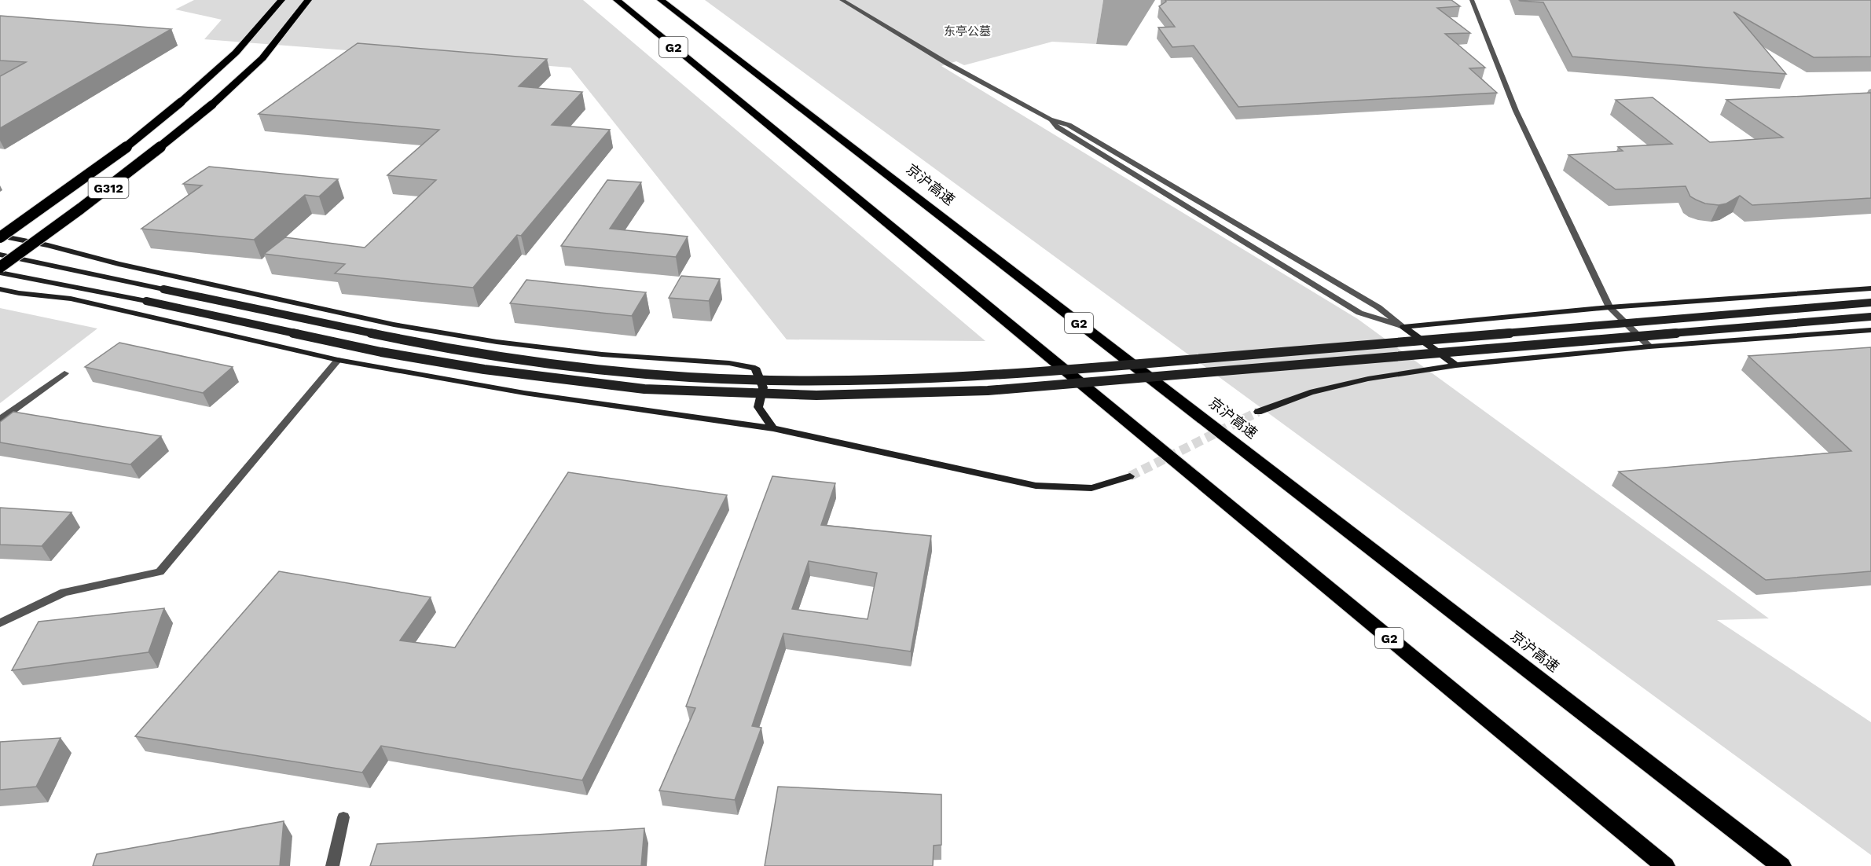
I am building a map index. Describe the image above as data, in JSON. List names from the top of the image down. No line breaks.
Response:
{"streets":{"highway":["G2","京沪高速","G312"]},"parks":["东亭公墓"]}
